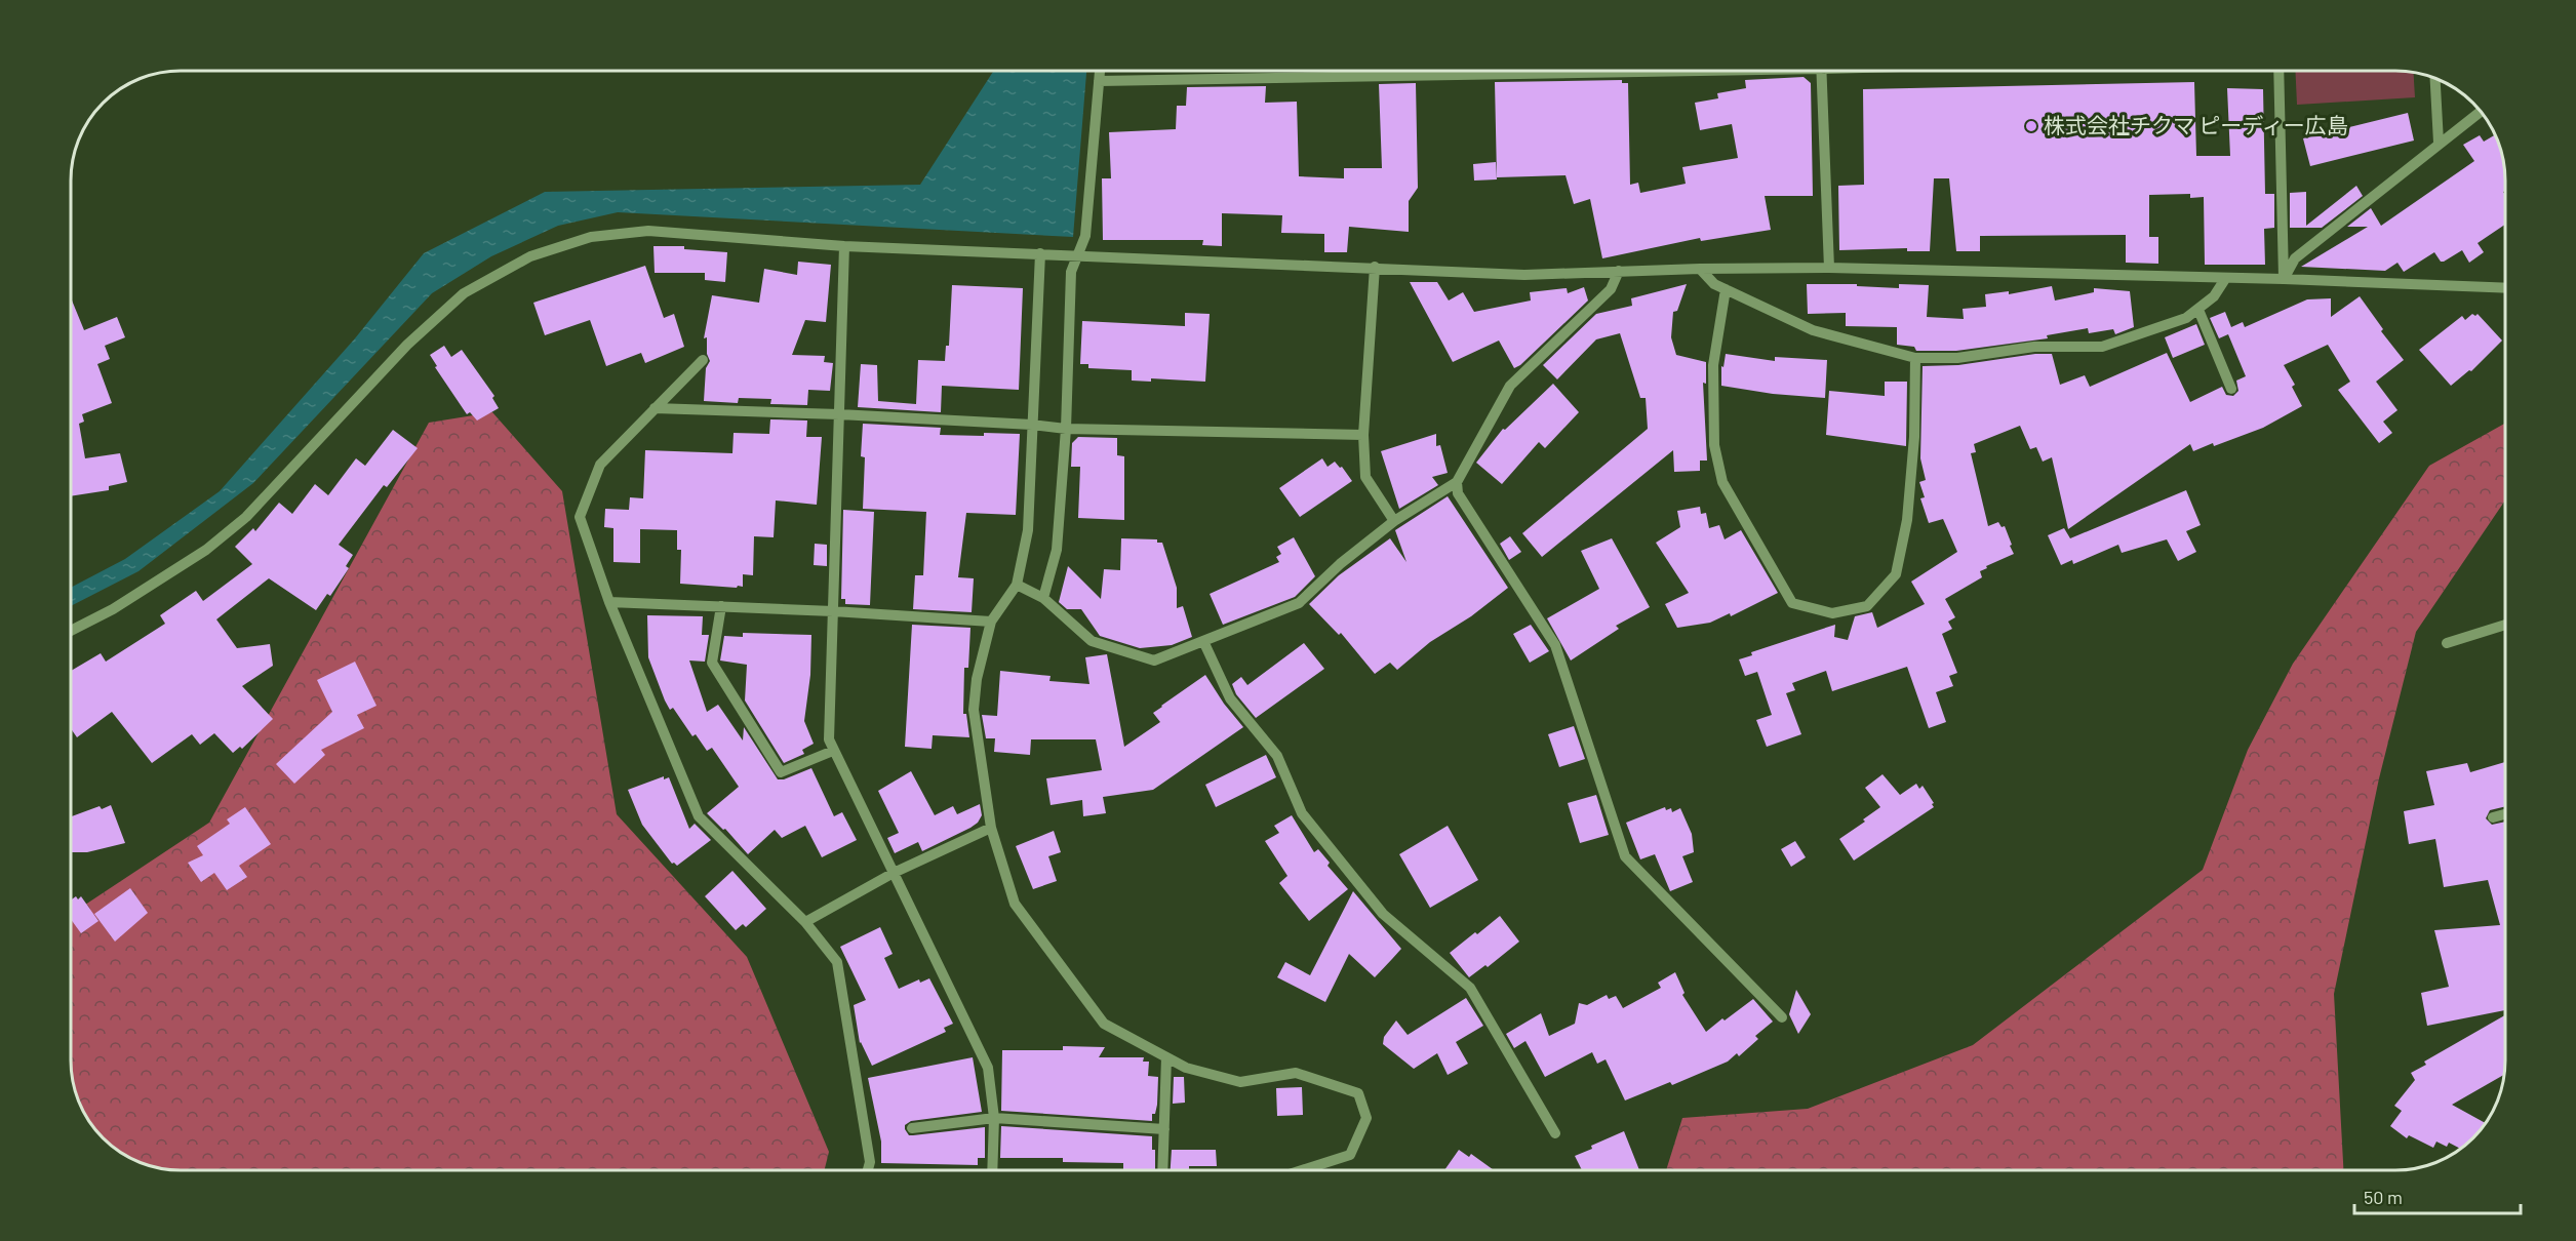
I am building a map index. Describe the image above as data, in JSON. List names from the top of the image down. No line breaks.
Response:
{"places":["株式会社チクマ ピーディー広島"],"scale_bar":"50 m"}
